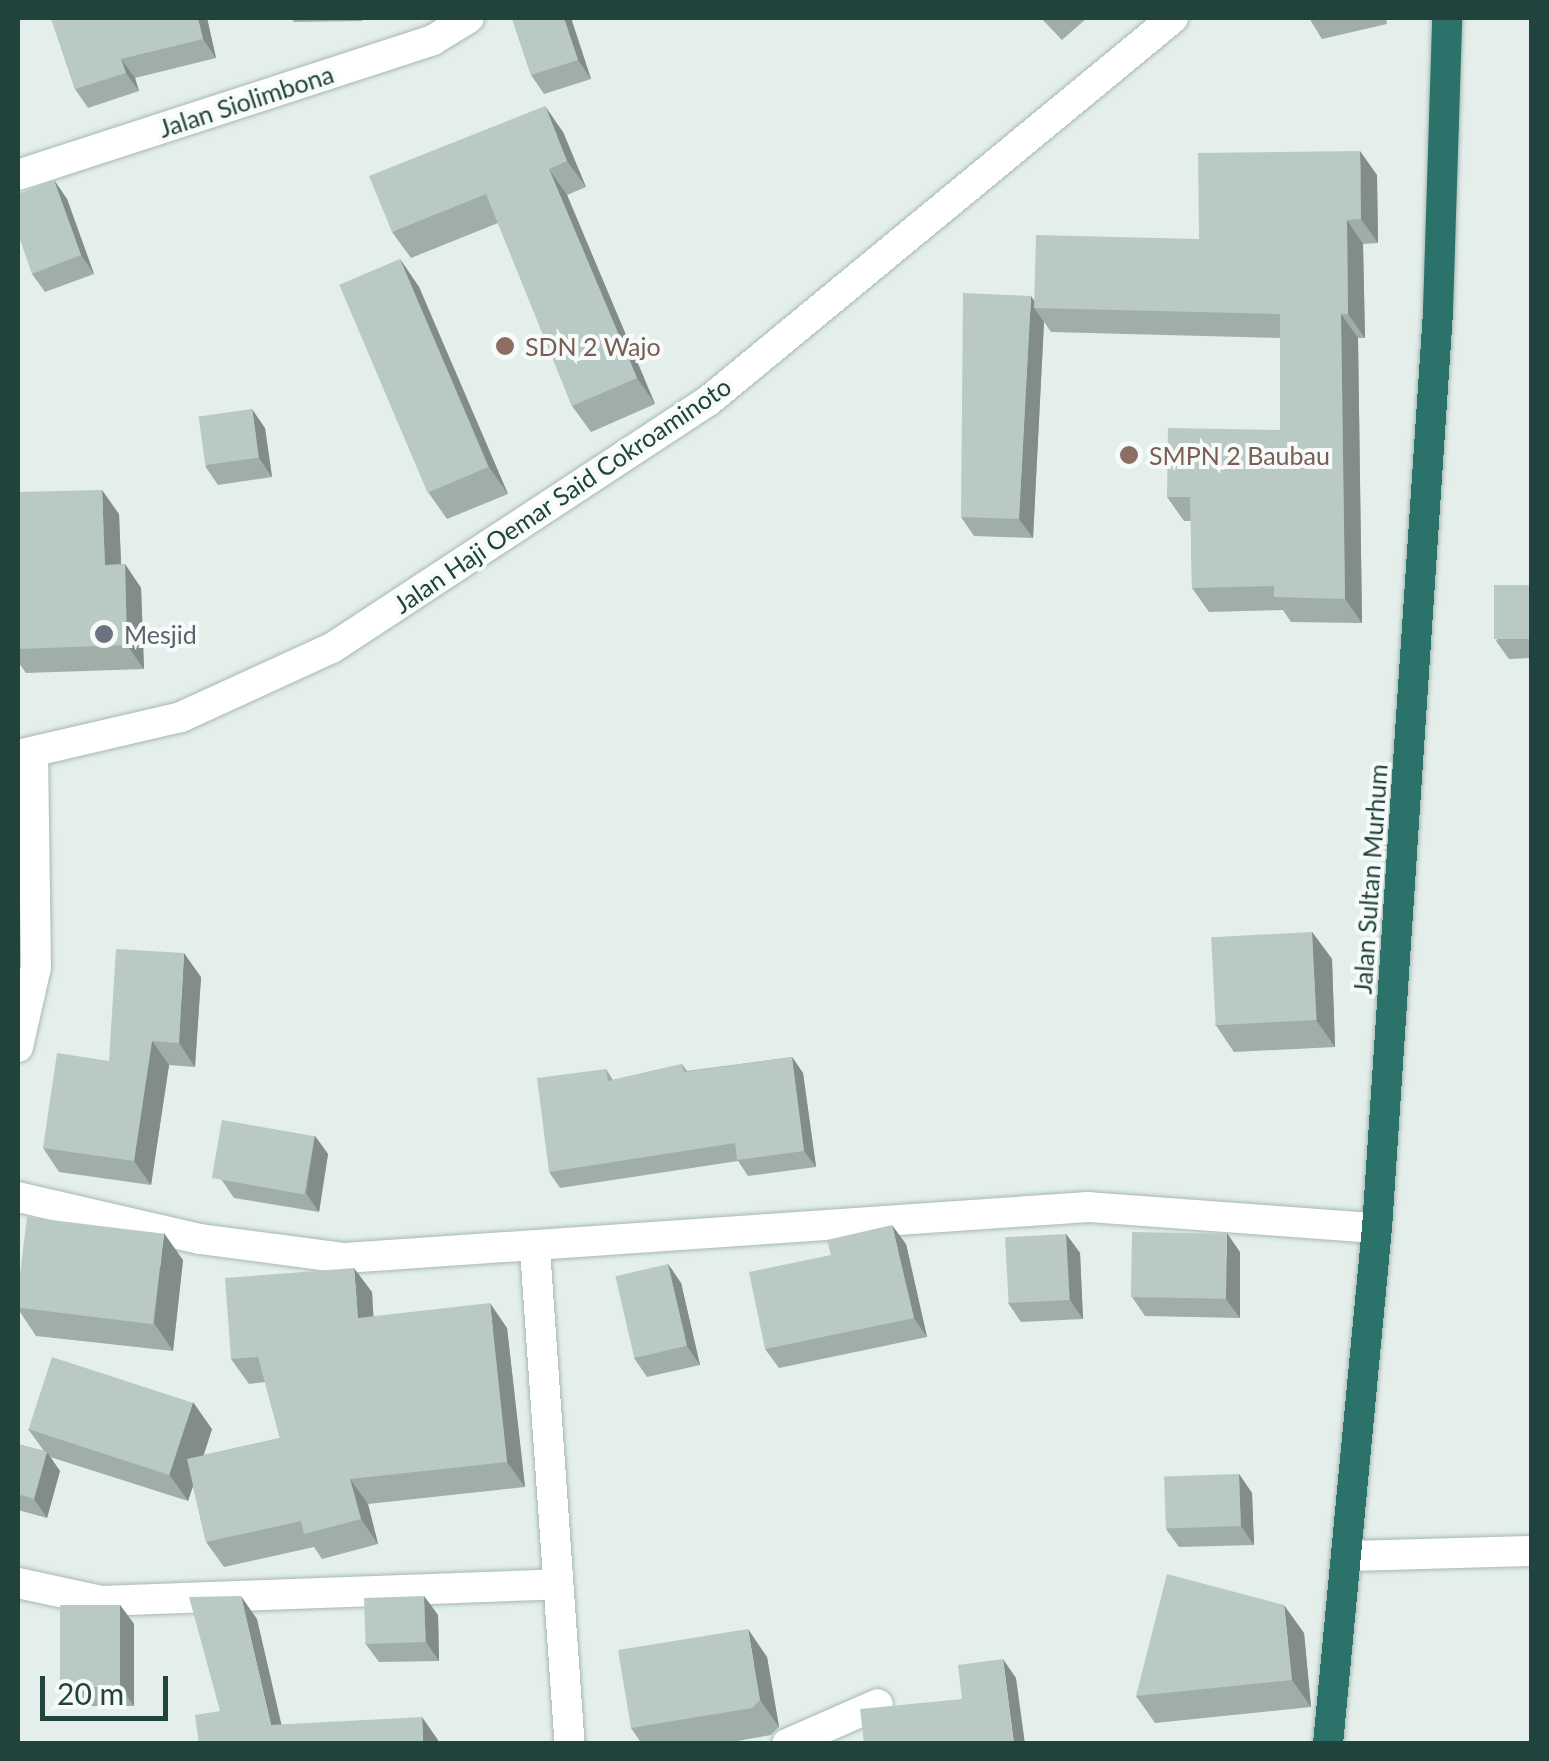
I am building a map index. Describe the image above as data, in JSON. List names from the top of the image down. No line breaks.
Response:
{"streets":{"highway":["Jalan Sultan Murhum"],"street":["Jalan Siolimbona","Jalan Haji Oemar Said Cokroaminoto"]},"places":["SDN 2 Wajo","SMPN 2 Baubau","Mesjid"],"scale_bar":"20 m"}
